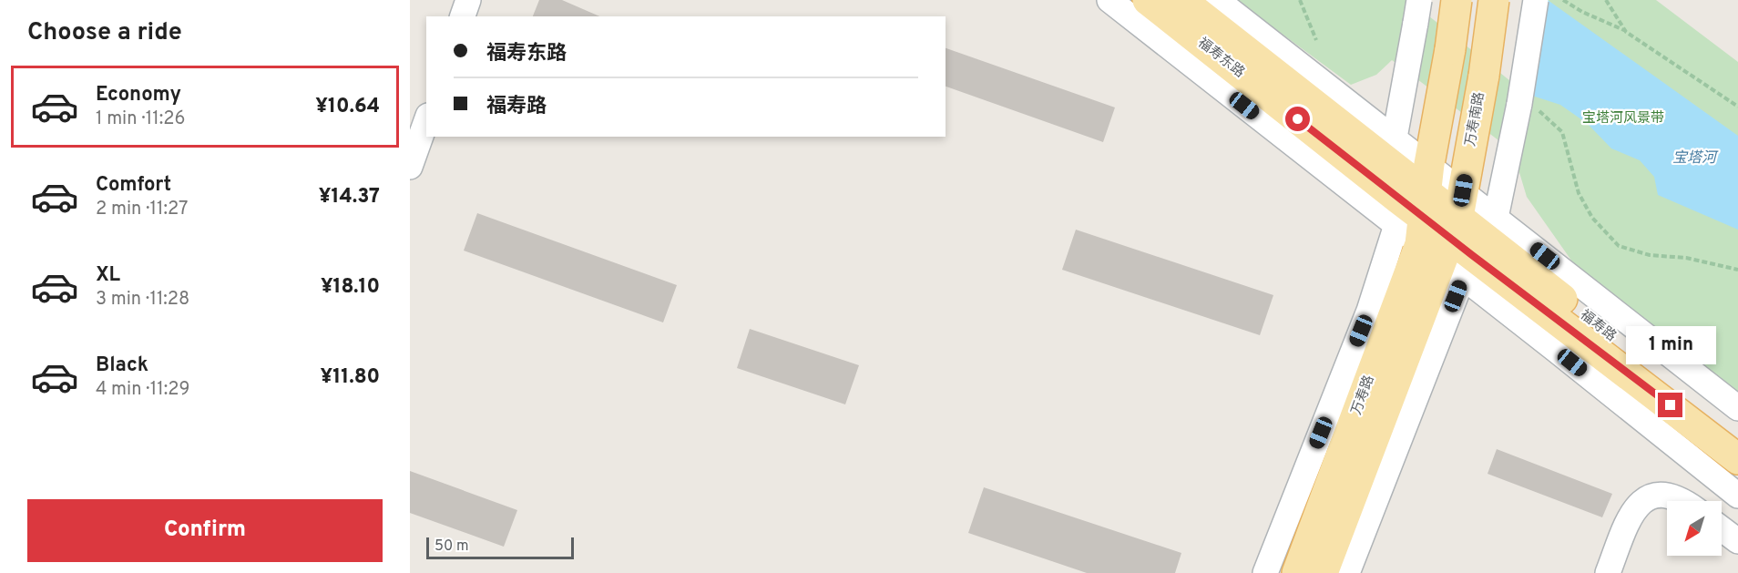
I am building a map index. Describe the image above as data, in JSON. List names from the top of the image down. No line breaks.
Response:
{"streets":{"main road":["福寿东路","万寿南路","福寿路","万寿路"]},"crossings":[["福寿东路","万寿南路"],["福寿东路","福寿路"],["福寿东路","万寿路"],["万寿南路","福寿路"],["万寿南路","万寿路"],["福寿路","万寿路"]],"water":["宝塔河"],"parks":["宝塔河风景带"],"scale_bar":"50 m","north":"bottom left","page":{"heading":"Choose a ride","banner":["福寿东路","福寿路"],"list":[{"name":"Economy","note":"1 min · 11:26","value":"¥10.64"},{"name":"Comfort","note":"2 min · 11:27","value":"¥14.37"},{"name":"XL","note":"3 min · 11:28","value":"¥18.10"},{"name":"Black","note":"4 min · 11:29","value":"¥11.80"}],"bubble":"1 min","buttons":"Confirm","scale":"50 m"}}
